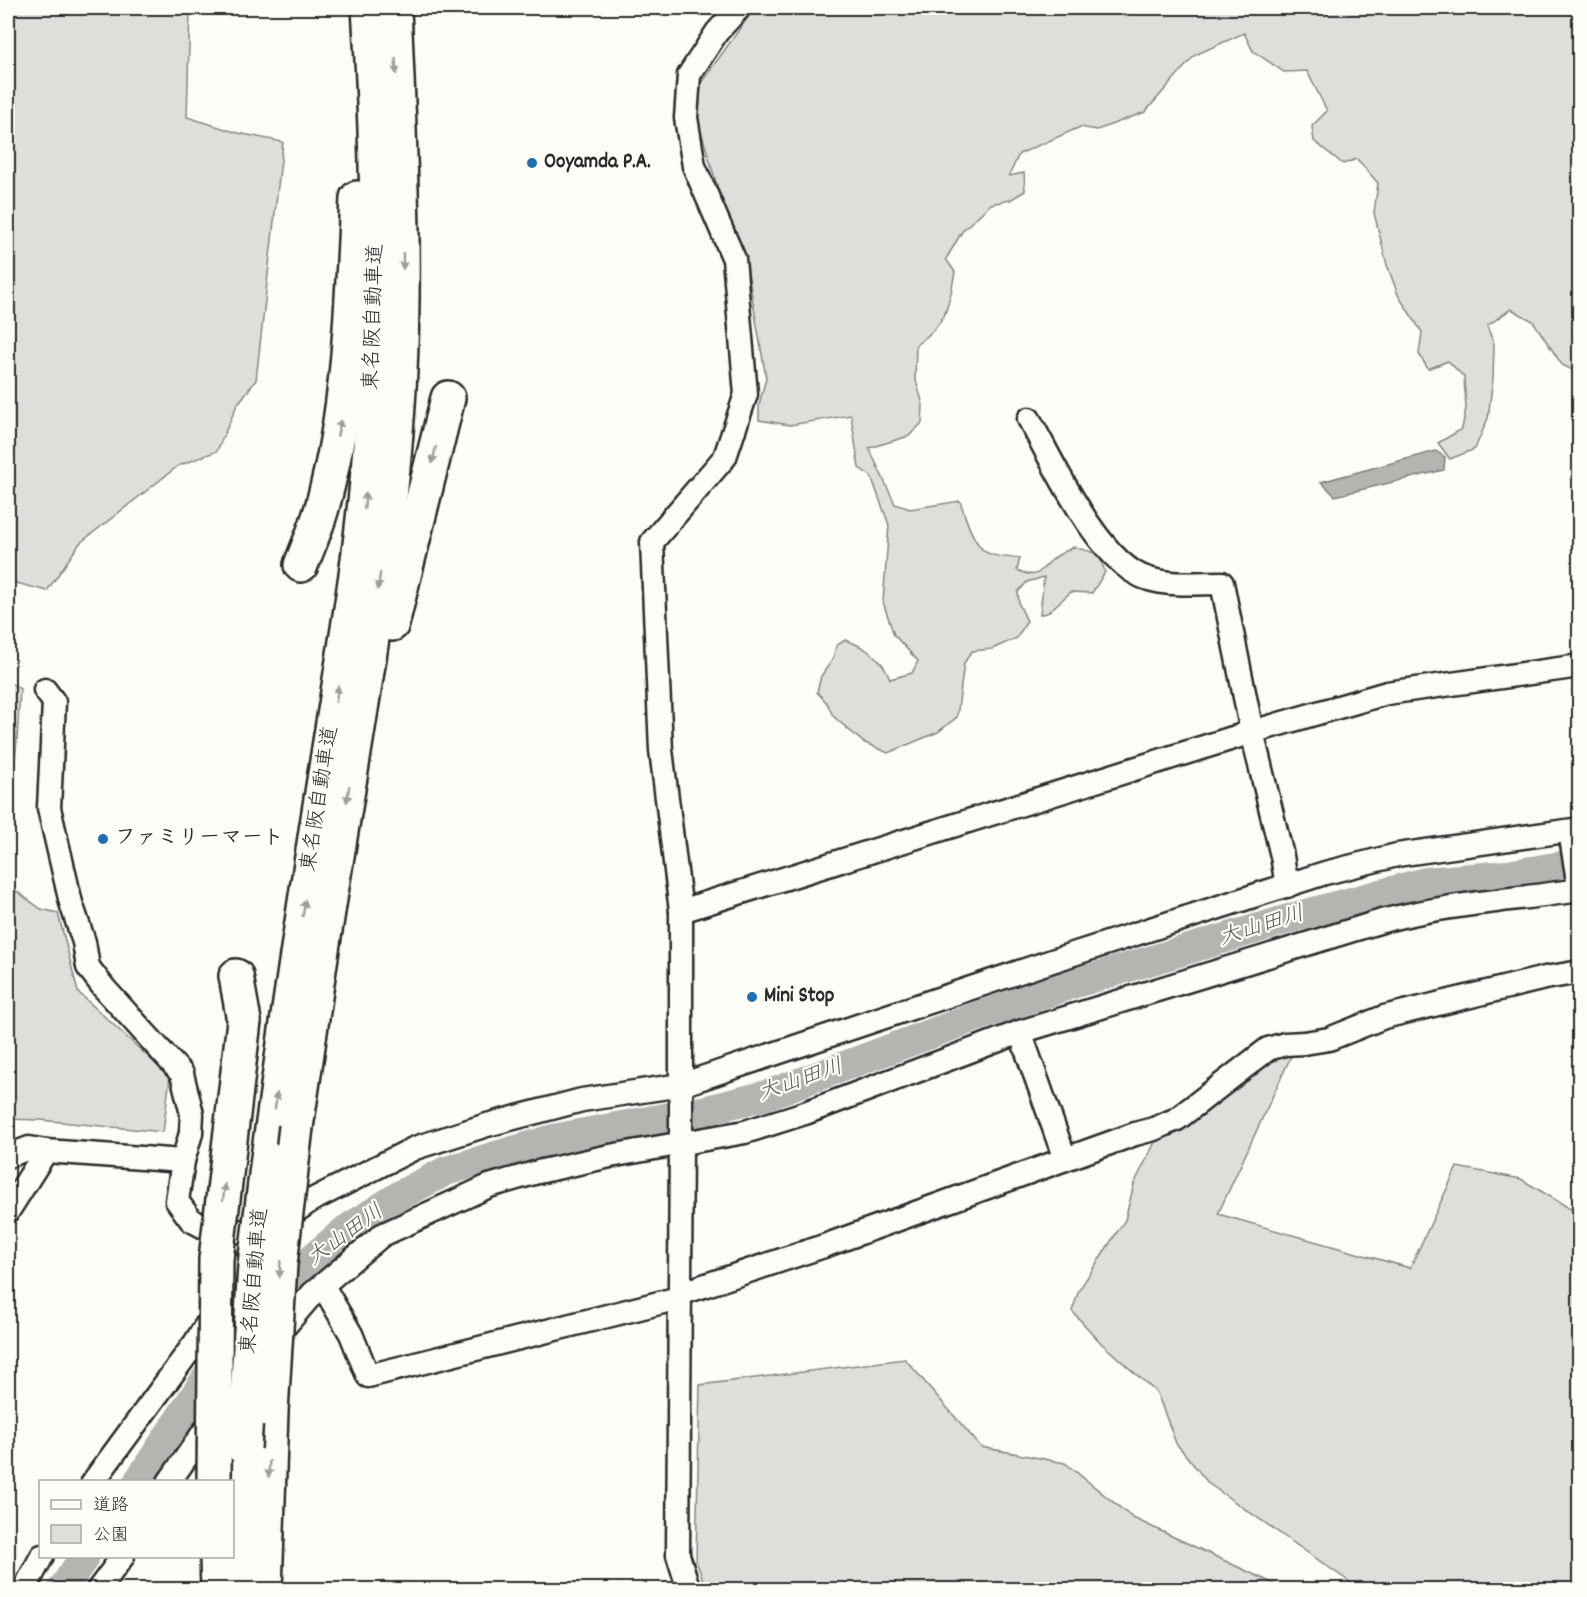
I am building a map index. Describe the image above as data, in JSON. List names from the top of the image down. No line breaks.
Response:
{"streets":{"highway":["東名阪自動車道"]},"water":["大山田川"],"places":["Ooyamda P.A.","ファミリーマート","Mini Stop"],"legend":["道路","公園"]}
